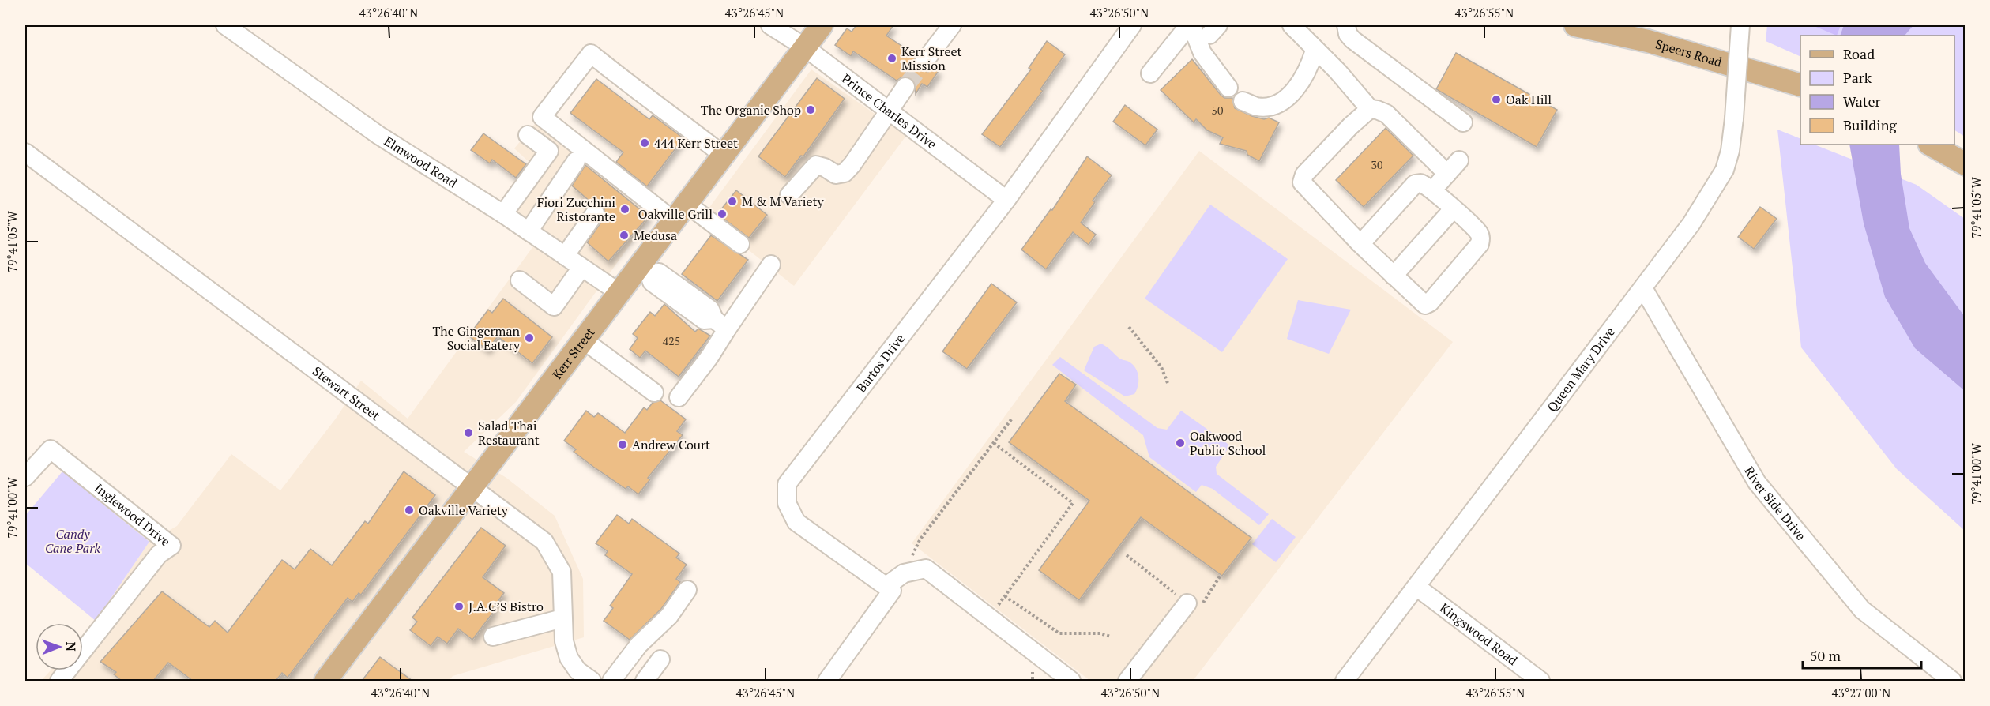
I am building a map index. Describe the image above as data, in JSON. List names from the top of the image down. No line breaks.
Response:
{"streets":{"main road":["Speers Road","Kerr Street"],"street":["Prince Charles Drive","Elmwood Road","Bartos Drive","Queen Mary Drive","Stewart Street","River Side Drive","Inglewood Drive","Kingswood Road"]},"crossings":[["Prince Charles Drive","Kerr Street"],["Prince Charles Drive","Bartos Drive"],["Elmwood Road","Kerr Street"],["Kerr Street","Stewart Street"],["Queen Mary Drive","River Side Drive"],["Queen Mary Drive","Kingswood Road"]],"parks":["Candy Cane Park"],"places":["Kerr Street Mission","Oak Hill","The Organic Shop","444 Kerr Street","M & M Variety","Fiori Zucchini Ristorante","Oakville Grill","Medusa","The Gingerman Social Eatery","Salad Thai Restaurant","Oakwood Public School","Andrew Court","Oakville Variety","J.A.C’S Bistro"],"house_numbers":["50","30","425"],"legend":["Road","Park","Water","Building"],"scale_bar":"50 m","north":"right","coordinates":["43°26'40\"N","43°26'45\"N","43°26'50\"N","43°26'55\"N","79°41'05\"W","79°41'00\"W","43°27'00\"N"]}
